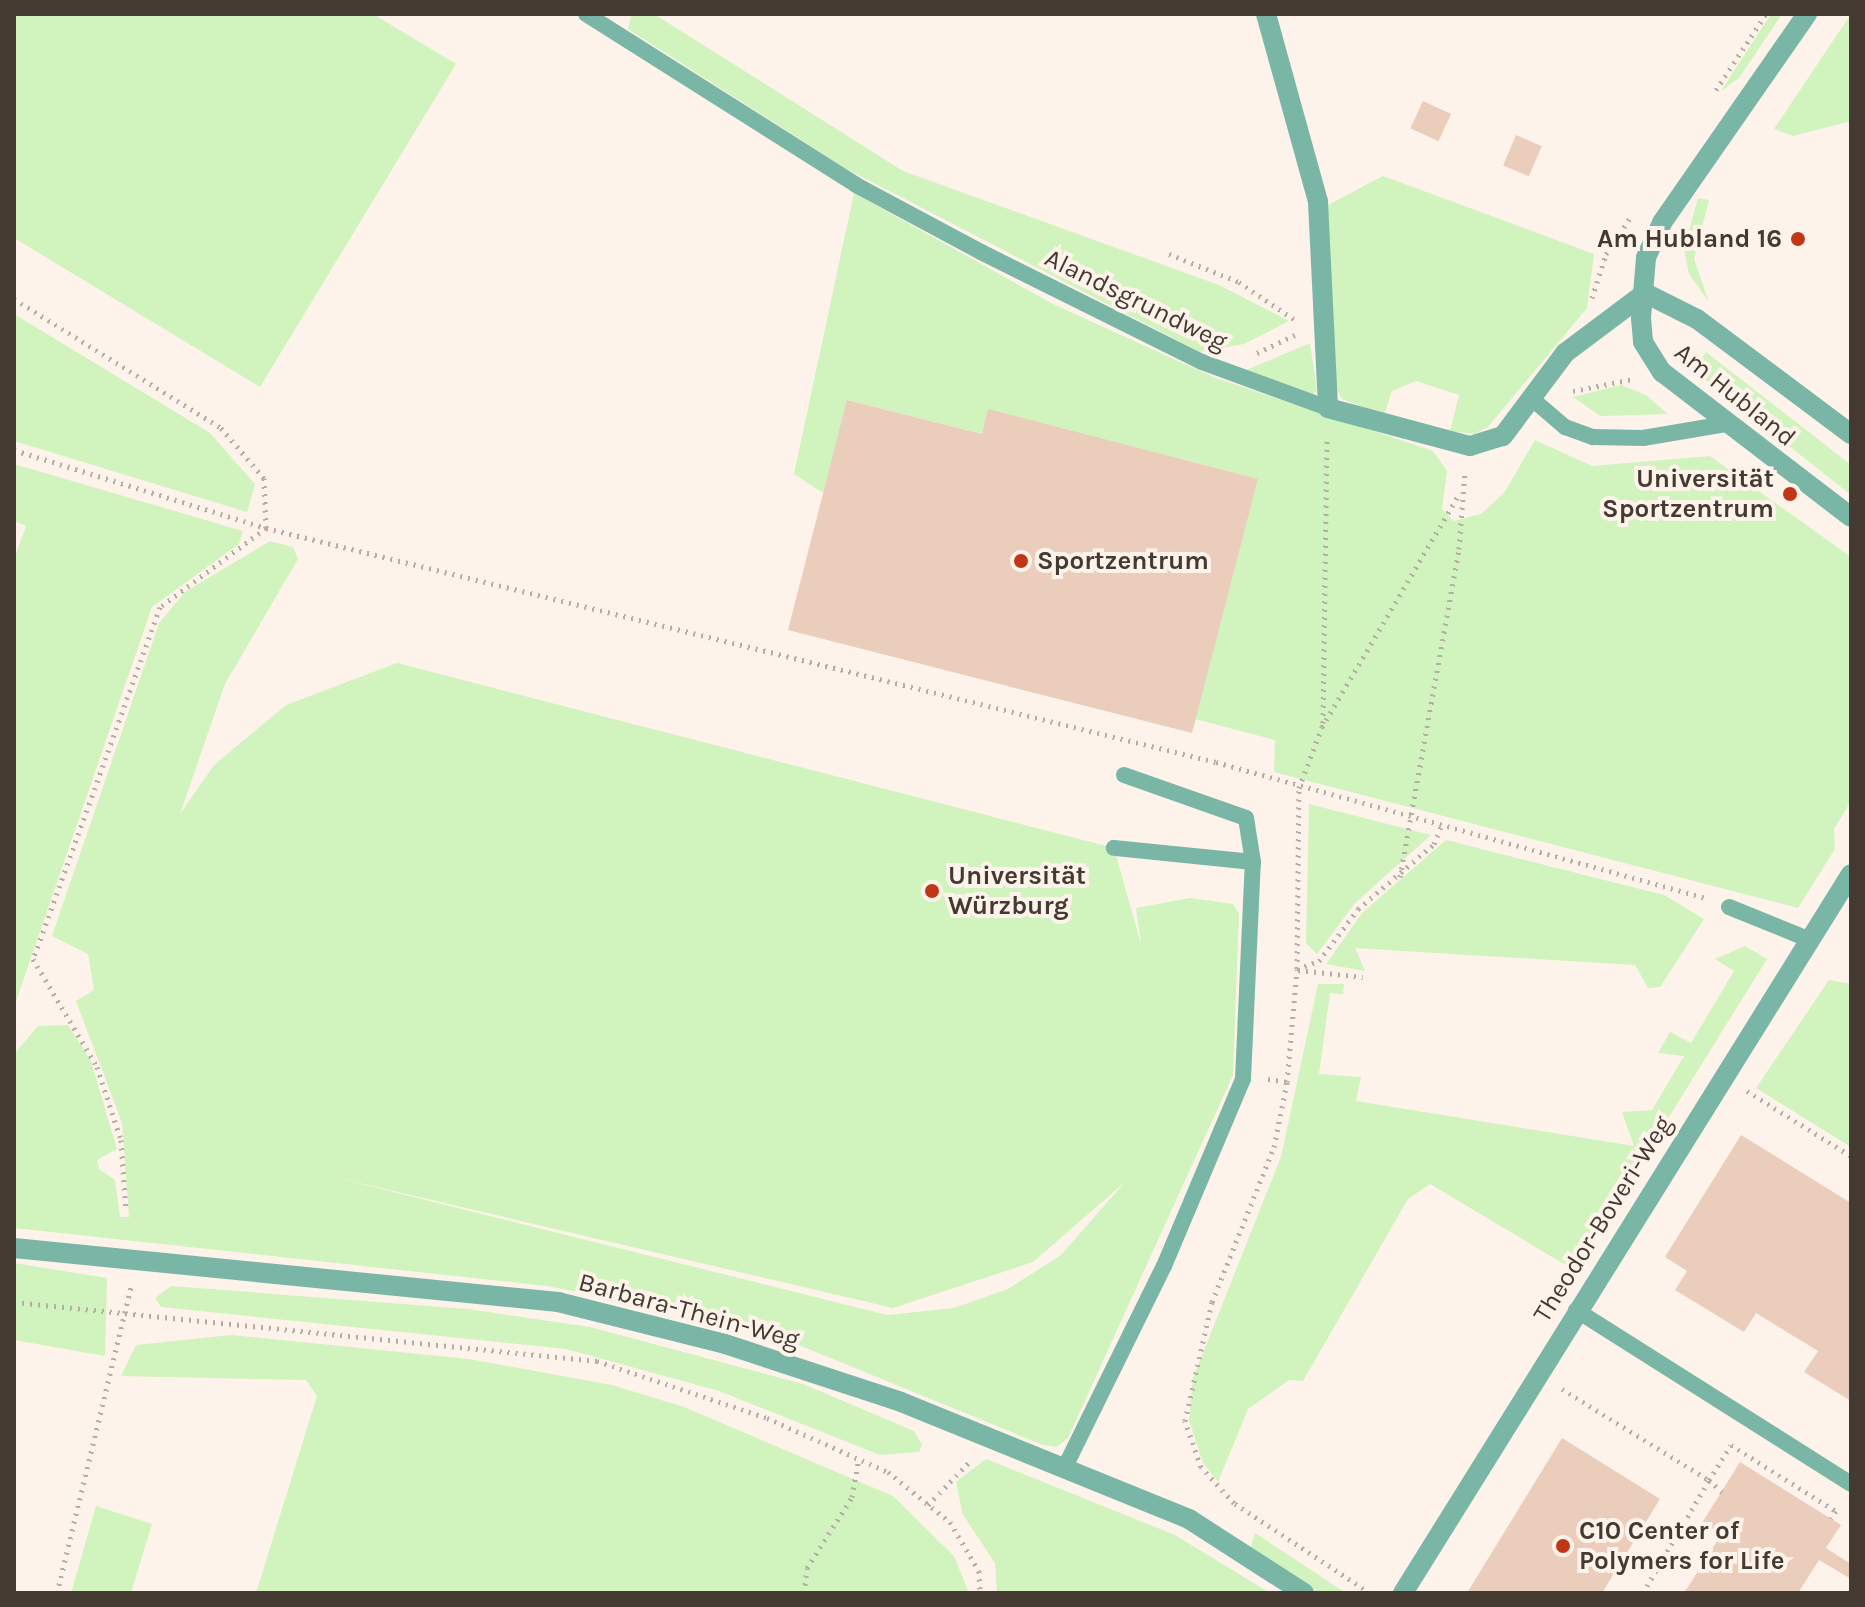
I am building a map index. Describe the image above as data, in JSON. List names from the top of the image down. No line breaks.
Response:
{"streets":{"street":["Am Hubland","Theodor-Boveri-Weg","Barbara-Thein-Weg"],"lane":["Alandsgrundweg"]},"places":["Am Hubland 16","Universität Sportzentrum","Sportzentrum","Universität Würzburg","C10 Center of Polymers for Life"]}
